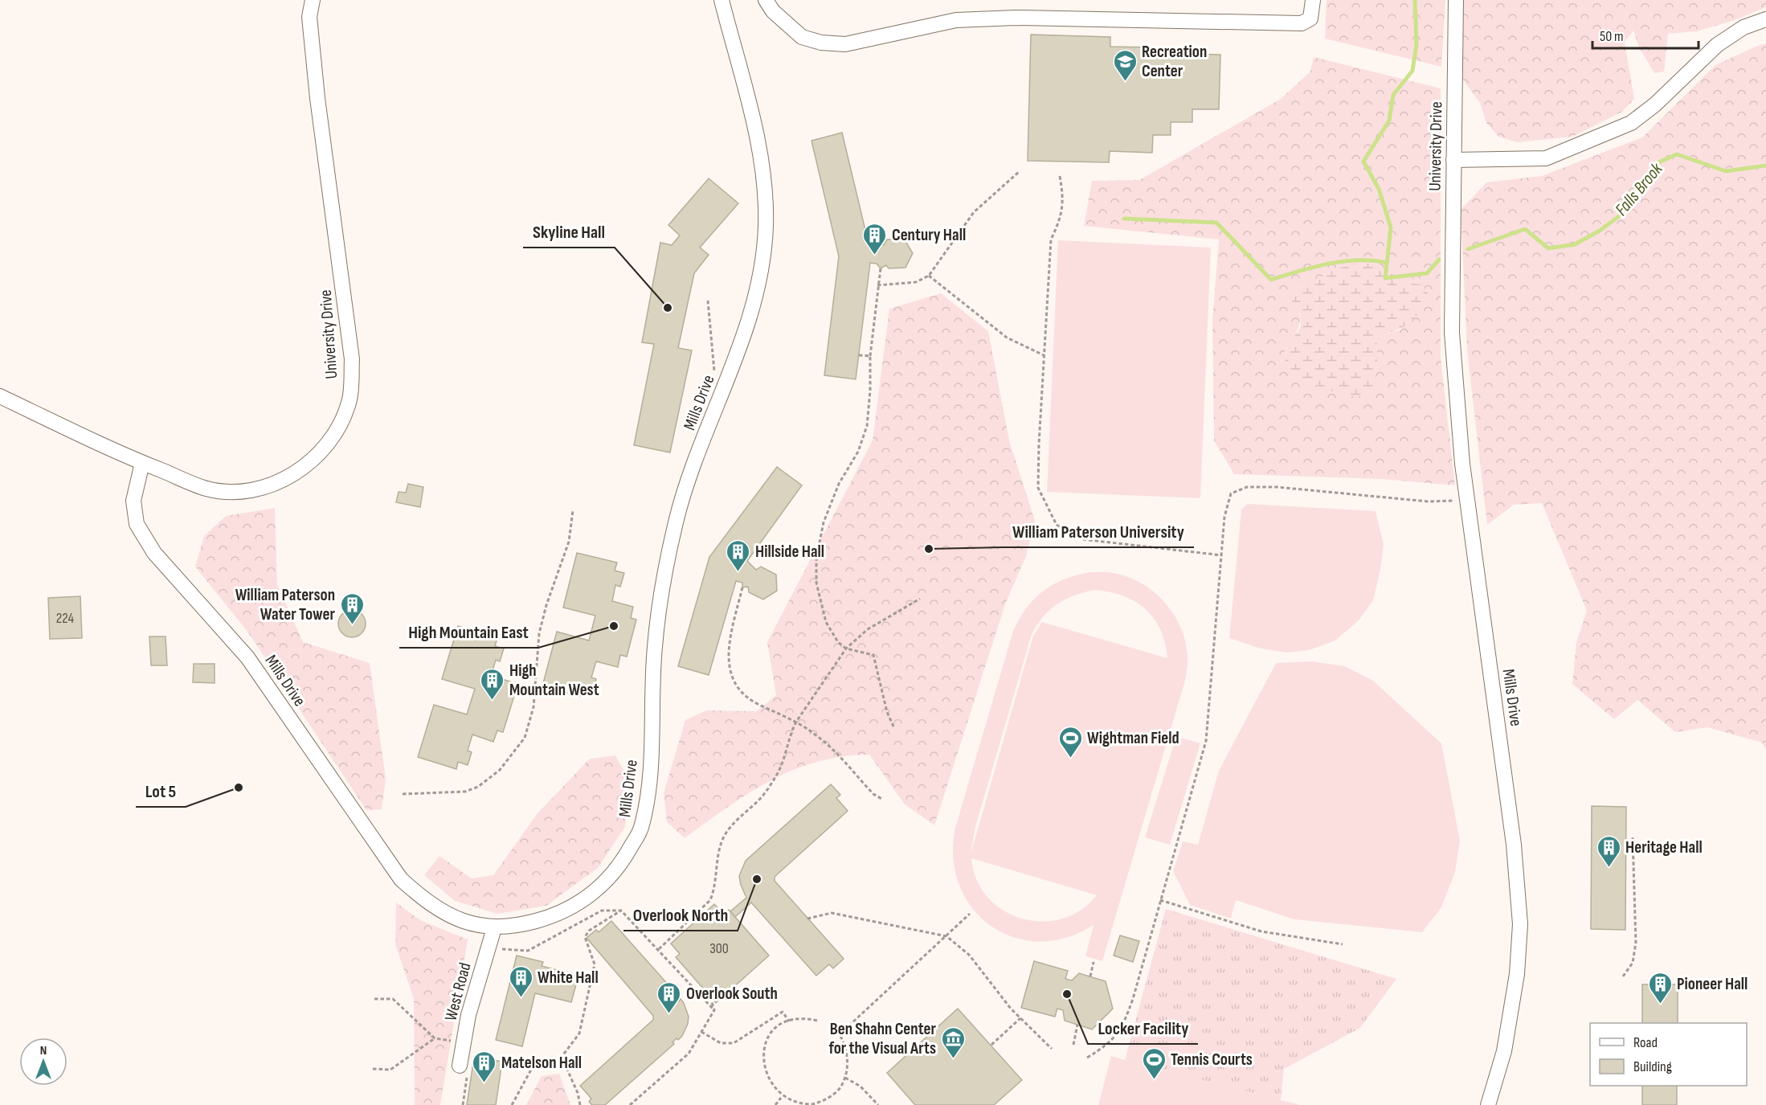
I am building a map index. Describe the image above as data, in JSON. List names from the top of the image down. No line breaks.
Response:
{"streets":{"street":["University Drive","Mills Drive","West Road"]},"crossings":[["University Drive","Mills Drive"],["Mills Drive","West Road"]],"water":["Falls Brook"],"places":{"school or university":["Recreation Center"],"building":["Century Hall","Hillside Hall","William Paterson Water Tower","High Mountain West","Heritage Hall","White Hall","Pioneer Hall","Overlook South","Matelson Hall"],"other":["Skyline Hall","William Paterson University","High Mountain East","Lot 5","Overlook North","Locker Facility"],"sports":["Wightman Field","Tennis Courts"],"museum":["Ben Shahn Center for the Visual Arts"]},"house_numbers":["224","300"],"legend":["Road","Building"],"scale_bar":"50 m","north":"top"}
